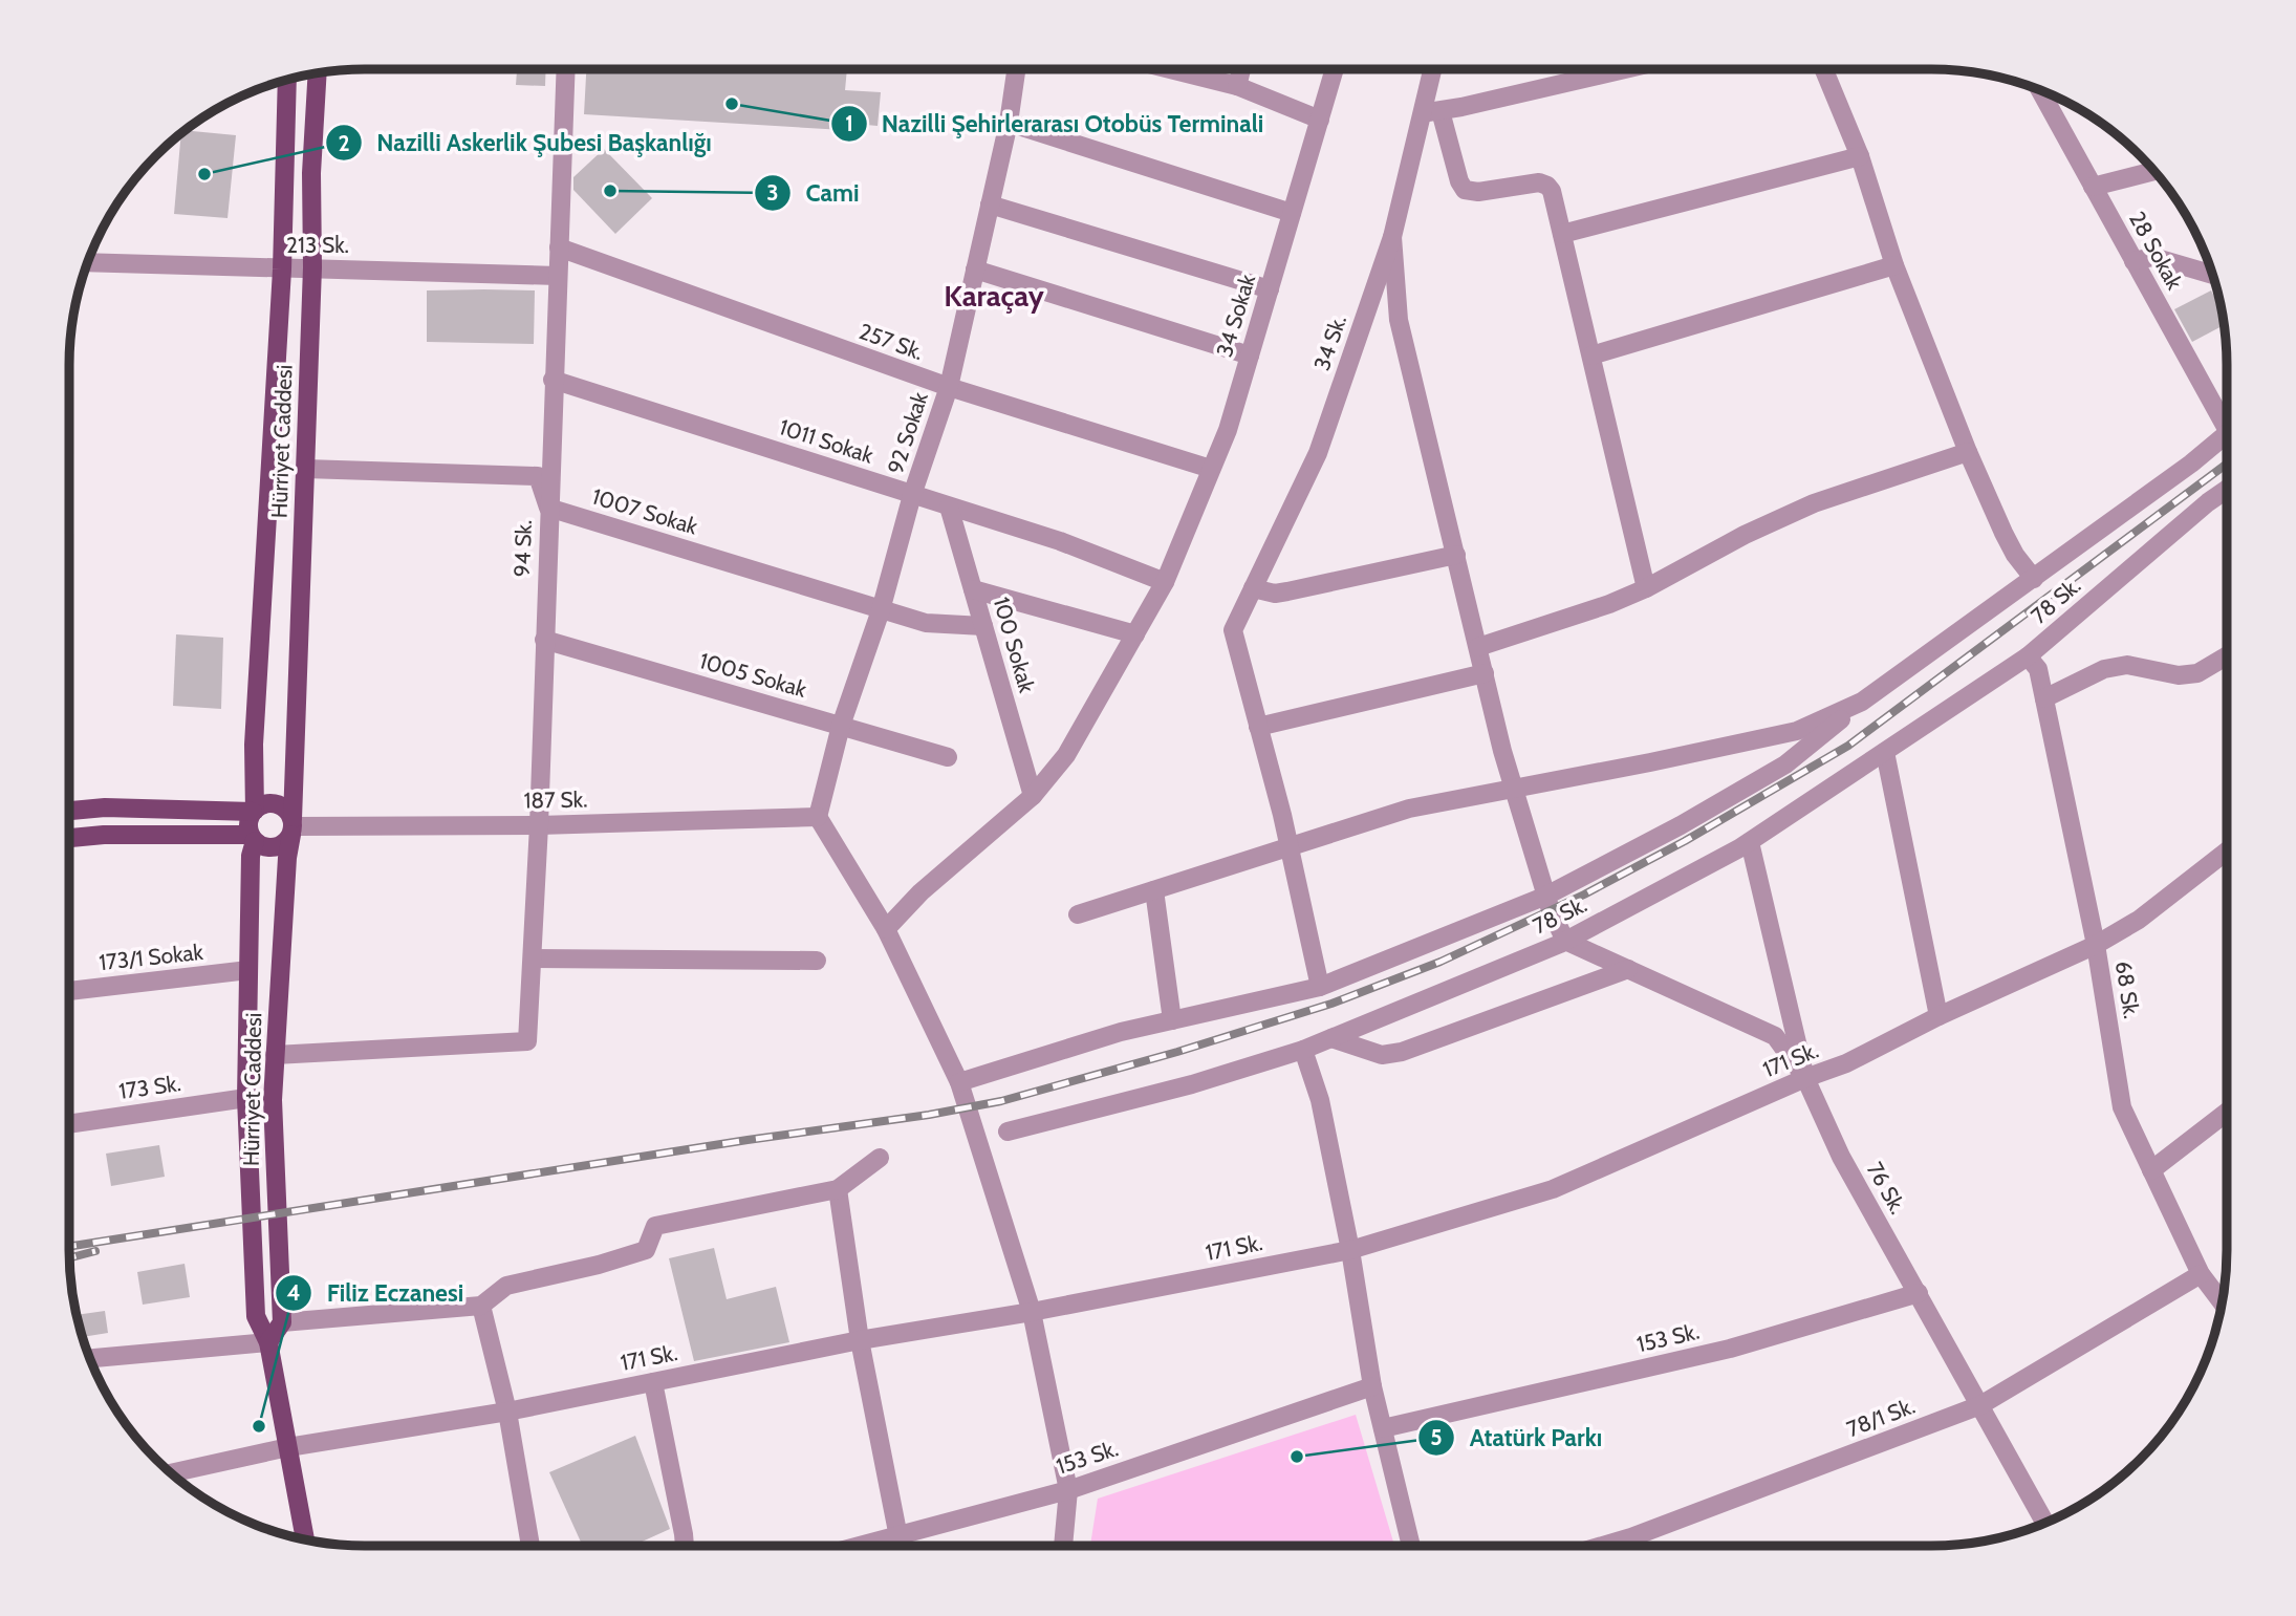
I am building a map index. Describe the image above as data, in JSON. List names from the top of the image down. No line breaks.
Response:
{"streets":{"main road":["Hürriyet Caddesi"],"street":["213 Sk.","28 Sokak","34 Sokak","257 Sk.","34 Sk.","92 Sokak","1011 Sokak","1007 Sokak","94 Sk.","78 Sk.","100 Sokak","1005 Sokak","187 Sk.","173/1 Sokak","68 Sk.","171 Sk.","173 Sk.","76 Sk.","153 Sk.","78/1 Sk."]},"crossings":[["213 Sk.","Hürriyet Caddesi"],["213 Sk.","94 Sk."],["34 Sokak","257 Sk."],["34 Sokak","1011 Sokak"],["34 Sokak","100 Sokak"],["257 Sk.","92 Sokak"],["257 Sk.","94 Sk."],["92 Sokak","1011 Sokak"],["92 Sokak","1007 Sokak"],["92 Sokak","1005 Sokak"],["92 Sokak","187 Sk."],["Hürriyet Caddesi","94 Sk."],["Hürriyet Caddesi","187 Sk."],["Hürriyet Caddesi","173/1 Sokak"],["Hürriyet Caddesi","171 Sk."],["Hürriyet Caddesi","173 Sk."],["1011 Sokak","94 Sk."],["1011 Sokak","100 Sokak"],["1007 Sokak","94 Sk."],["1007 Sokak","100 Sokak"],["94 Sk.","1005 Sokak"],["94 Sk.","187 Sk."],["78 Sk.","68 Sk."],["78 Sk.","76 Sk."],["68 Sk.","171 Sk."],["68 Sk.","78/1 Sk."],["171 Sk.","76 Sk."],["76 Sk.","153 Sk."],["76 Sk.","78/1 Sk."]],"districts":["Karaçay"],"places":["Nazilli Şehirlerarası Otobüs Terminali","Nazilli Askerlik Şubesi Başkanlığı","Cami","Filiz Eczanesi","Atatürk Parkı"]}
